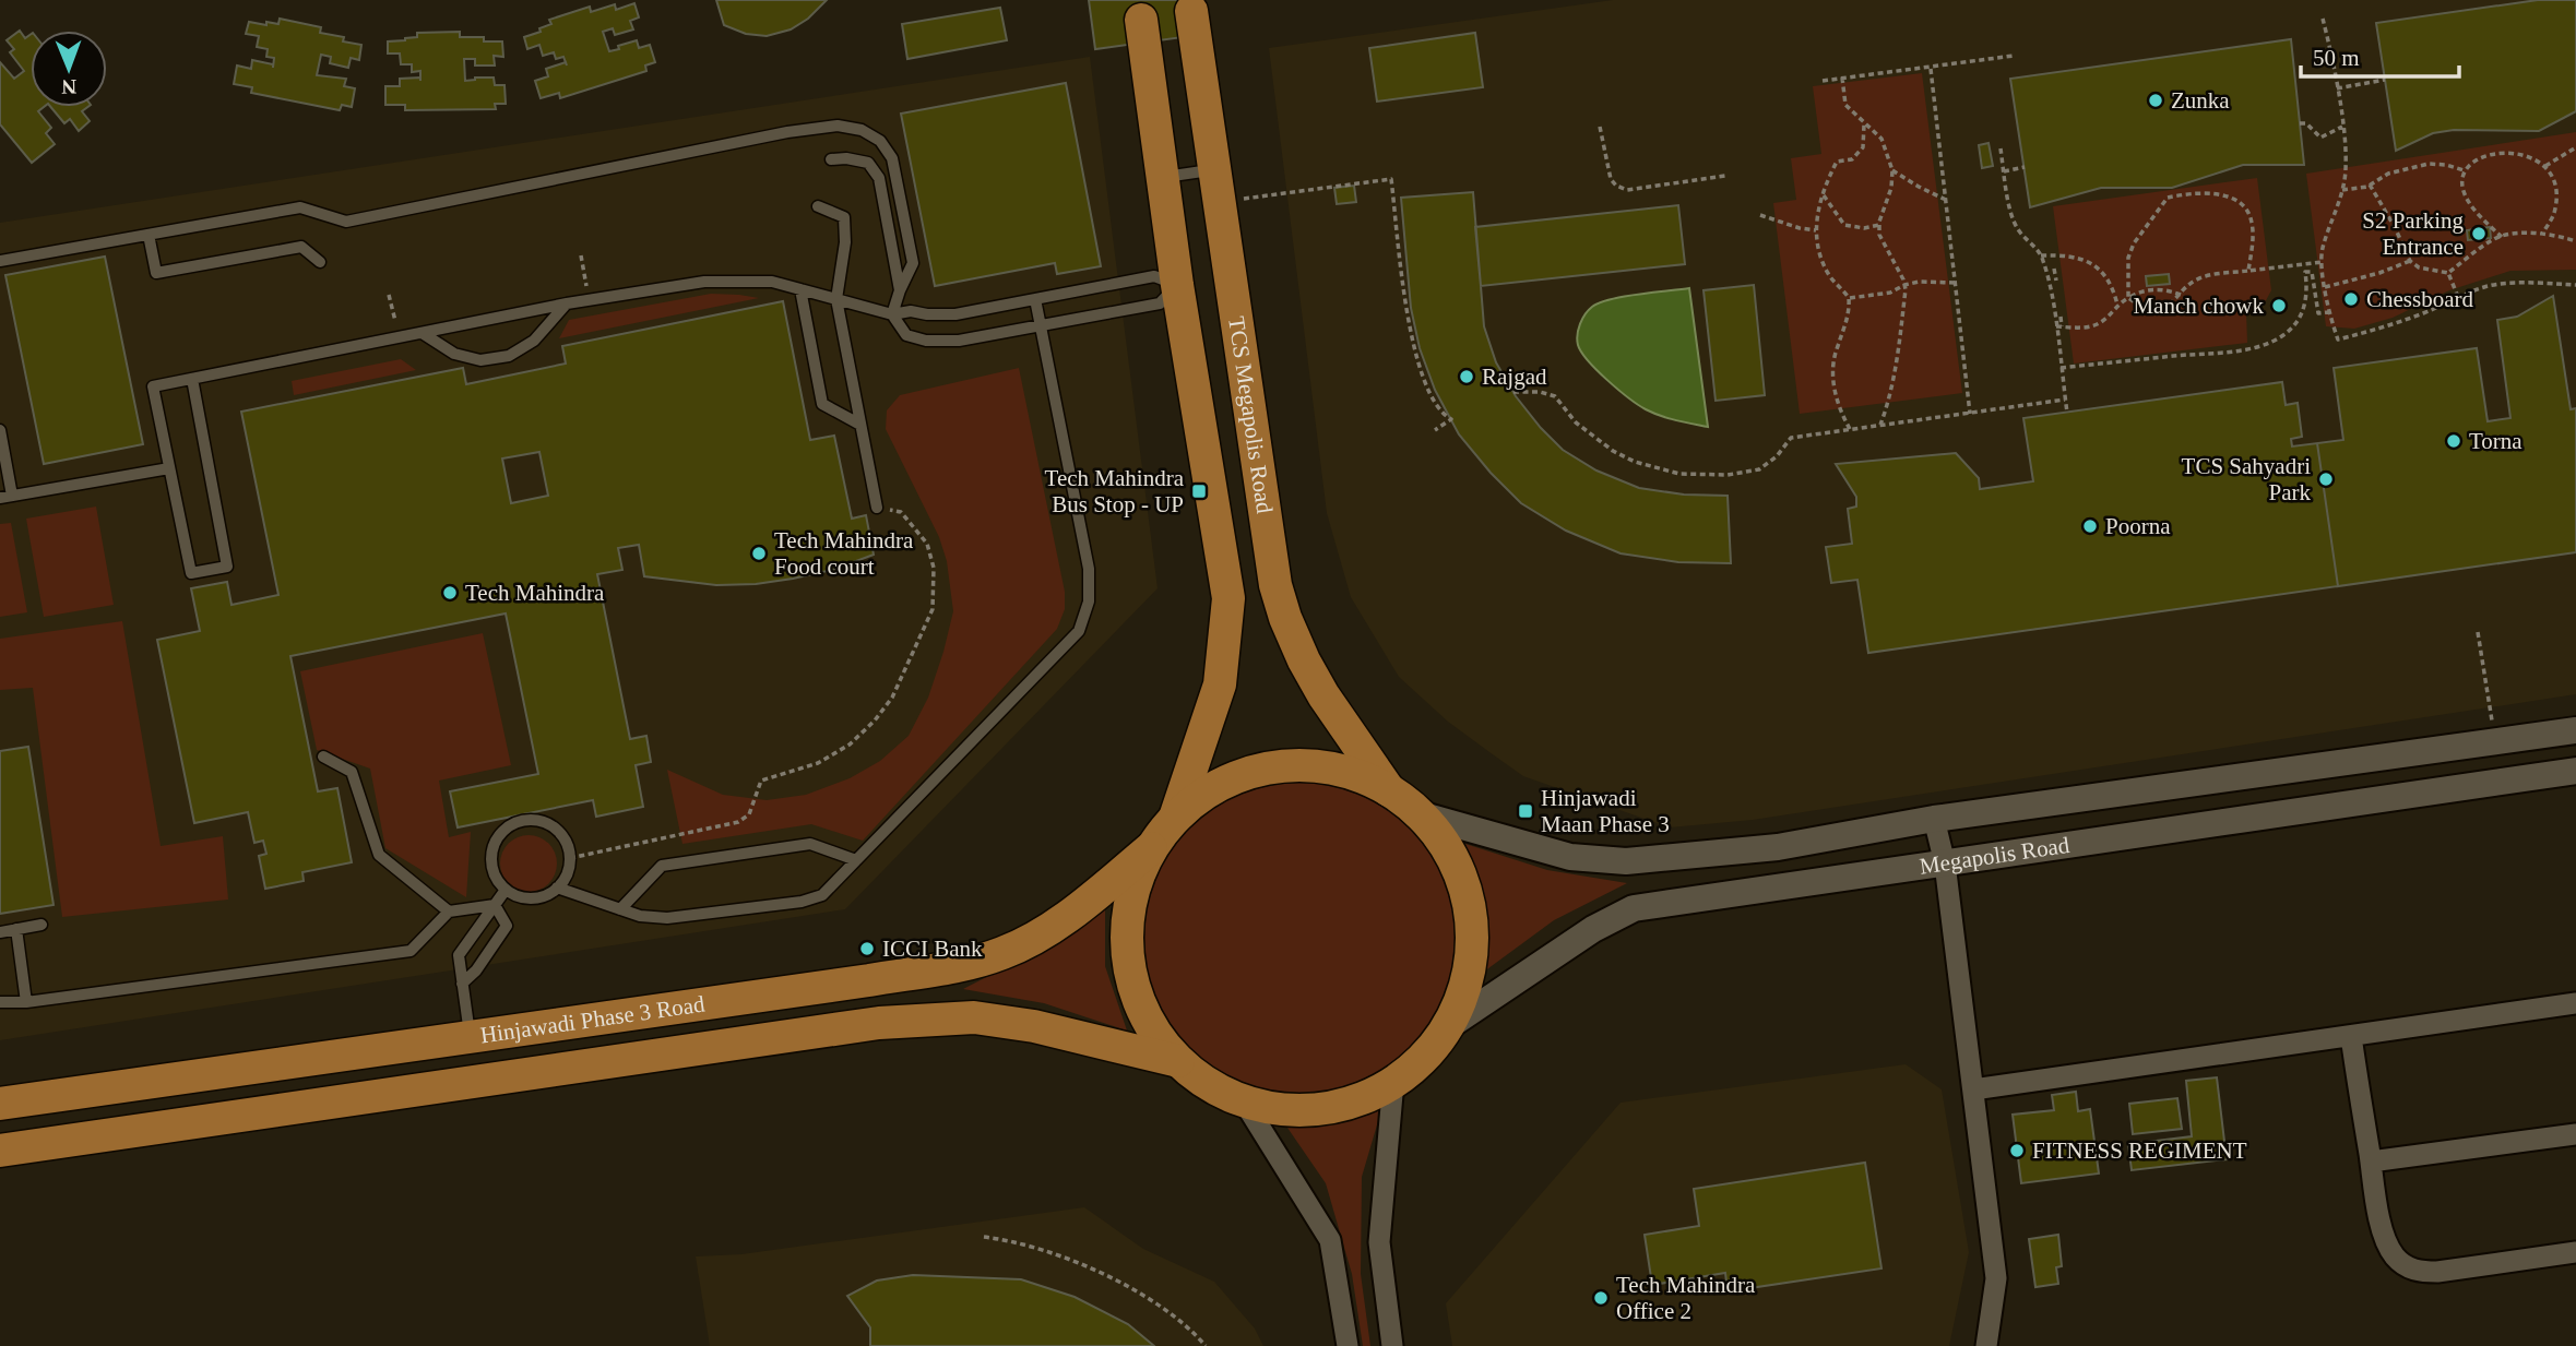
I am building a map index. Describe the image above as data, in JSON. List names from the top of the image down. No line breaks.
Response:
{"streets":{"main road":["TCS Megapolis Road","Hinjawadi Phase 3 Road"],"street":["Megapolis Road"]},"places":{"other":["Zunka","S2 Parking Entrance","Chessboard","Manch chowk","Rajgad","Torna","TCS Sahyadri Park","Poorna","Tech Mahindra Food court","Tech Mahindra","ICCI Bank","FITNESS REGIMENT","Tech Mahindra Office 2"],"transit":["Tech Mahindra Bus Stop - UP","Hinjawadi Maan Phase 3"]},"scale_bar":"50 m","north":"bottom"}
